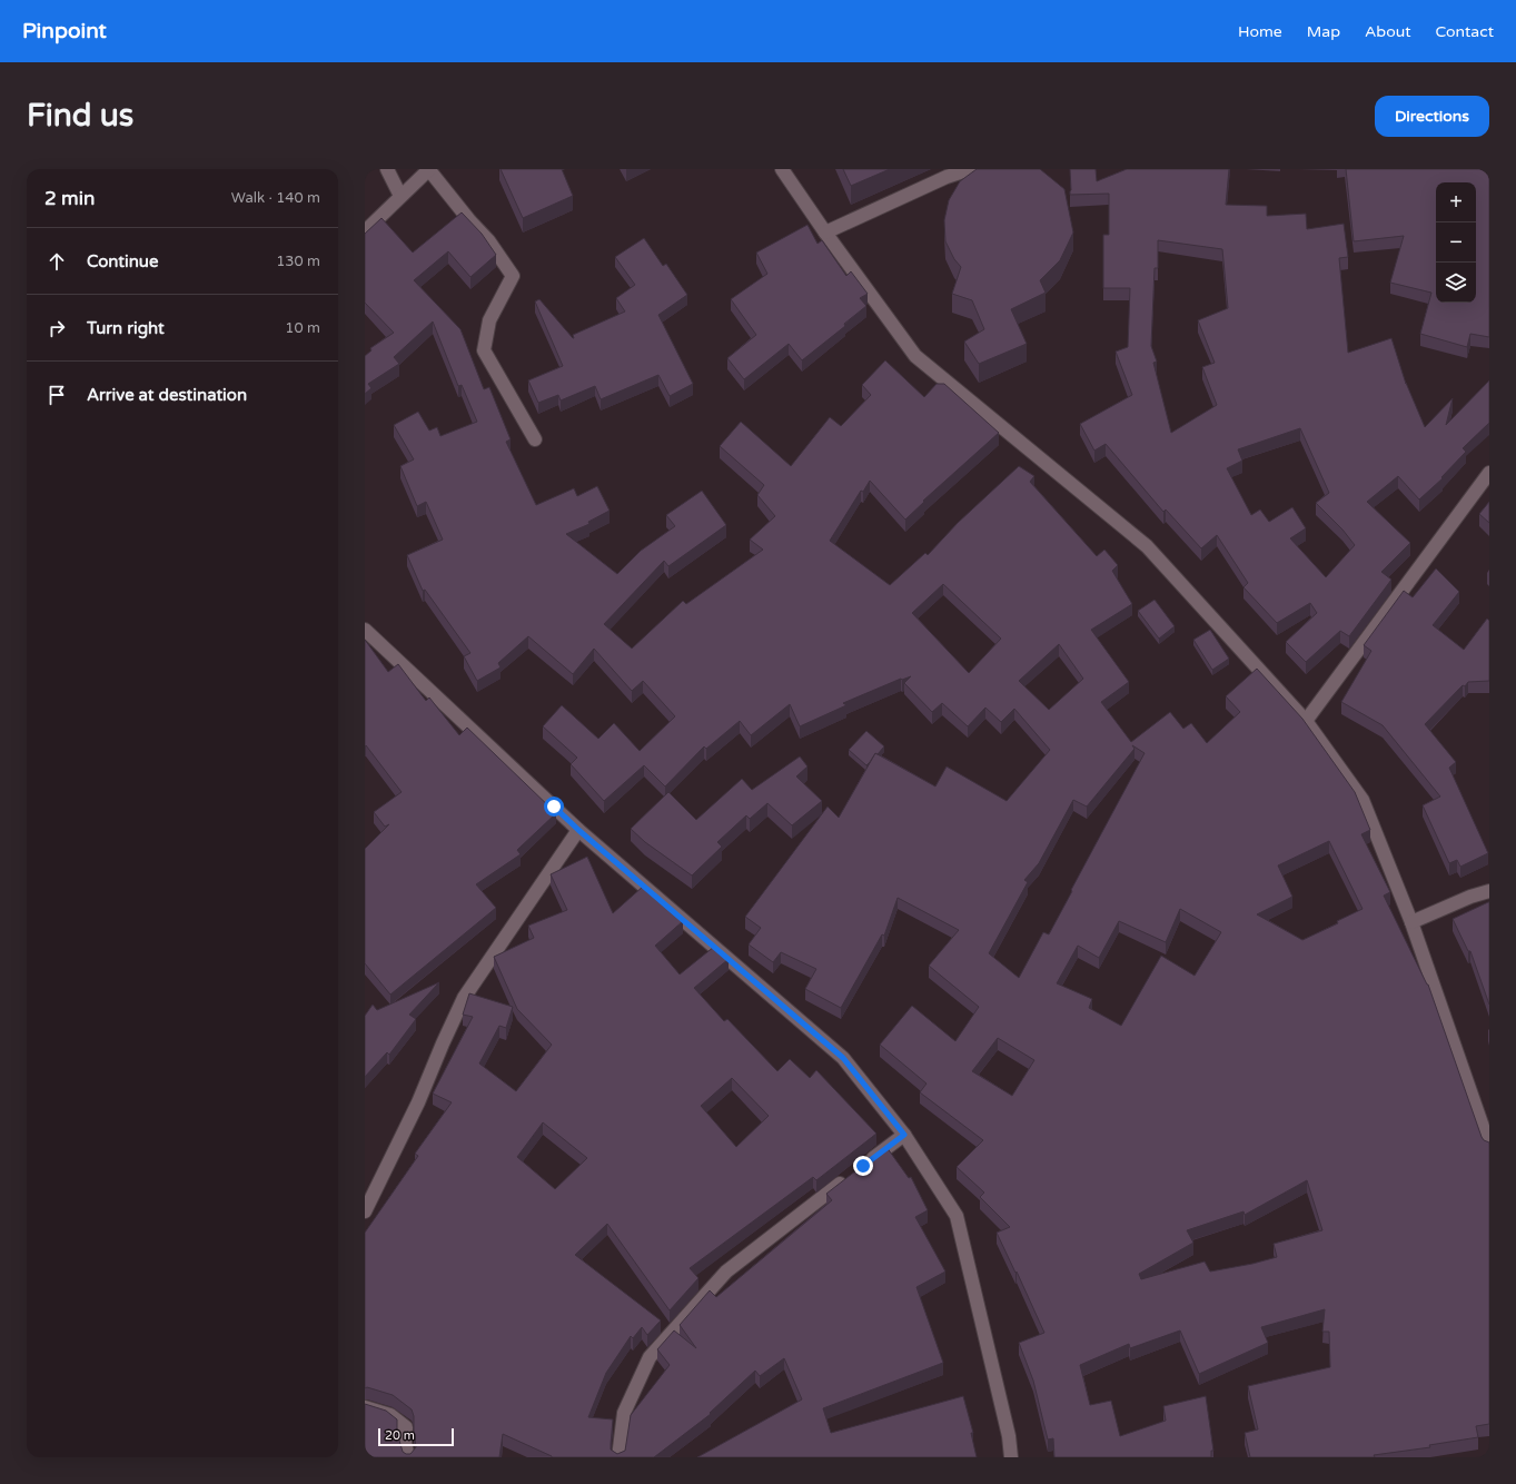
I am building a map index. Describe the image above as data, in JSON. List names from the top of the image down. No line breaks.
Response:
{"scale_bar":"20 m","page":{"header":"Pinpoint","nav":["Home","Map","About","Contact"],"buttons":"Directions","title":"Find us","heading":["2 min","Walk · 140 m"],"map_buttons":["+","−"],"list":[["Continue","130 m"],["Turn right","10 m"],"Arrive at destination"],"scale":"20 m"}}
